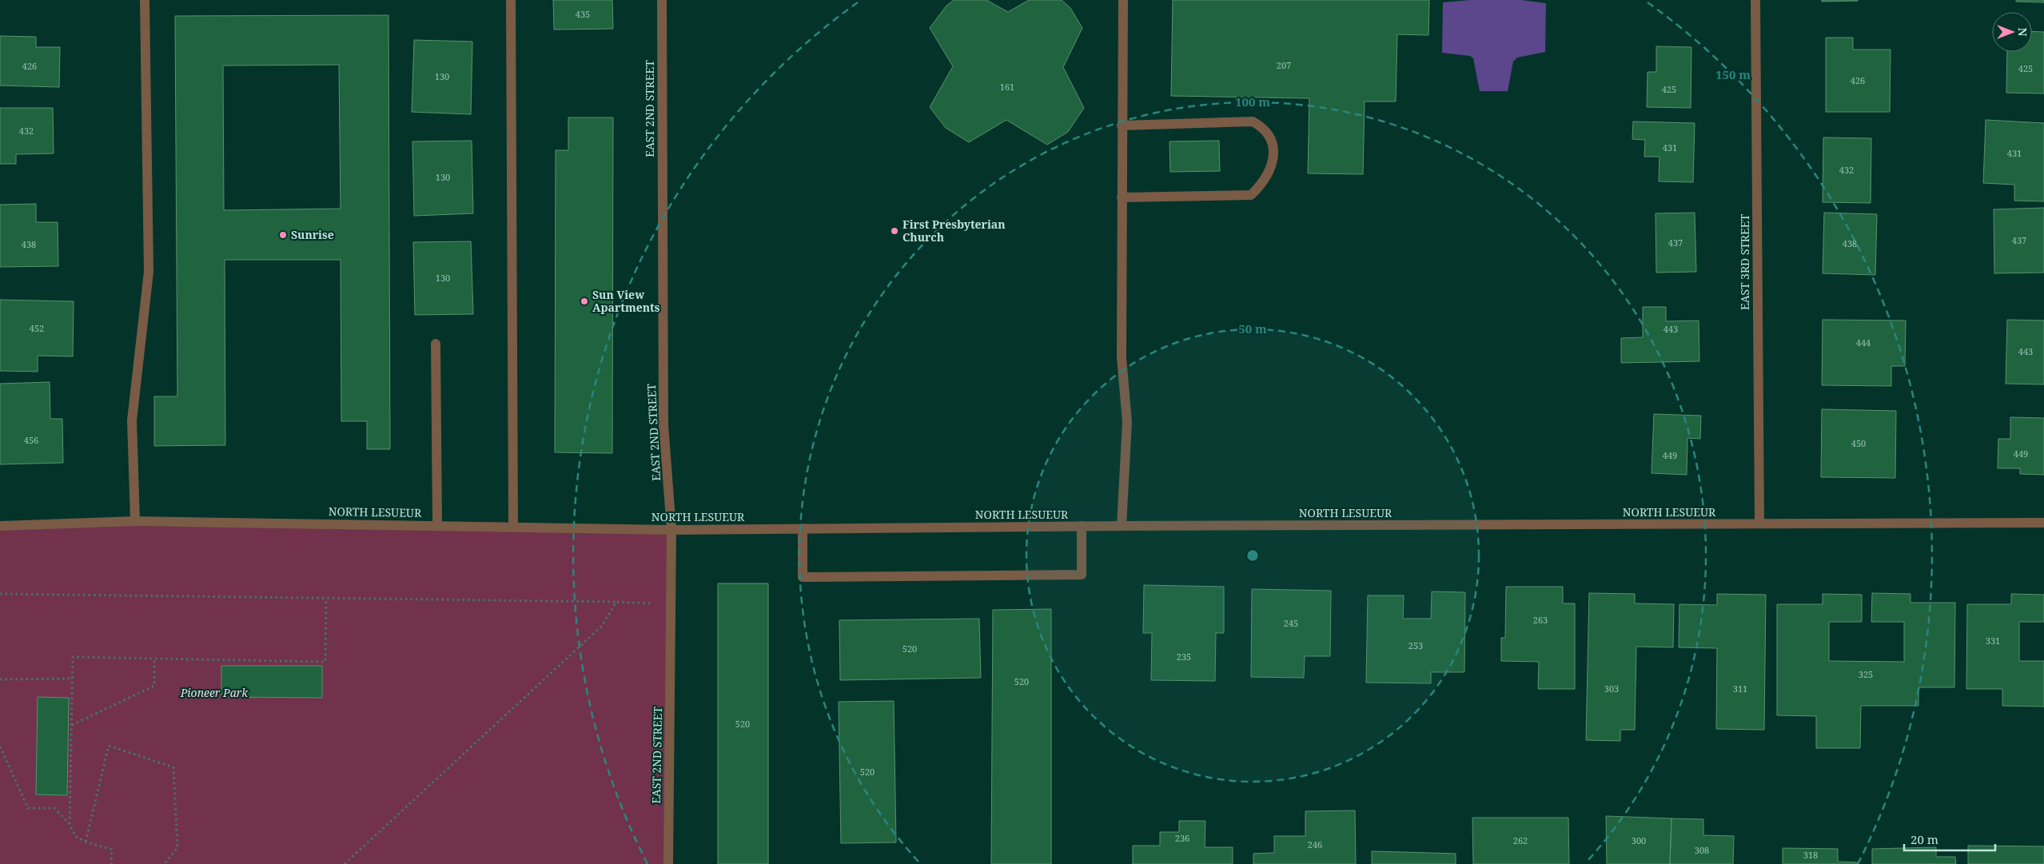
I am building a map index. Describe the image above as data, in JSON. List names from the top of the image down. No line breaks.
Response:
{"streets":{"street":["EAST 2ND STREET","EAST 3RD STREET","NORTH LESUEUR"]},"crossings":[["EAST 2ND STREET","NORTH LESUEUR"],["EAST 3RD STREET","NORTH LESUEUR"]],"parks":["Pioneer Park"],"places":["First Presbyterian Church","Sunrise","Sun View Apartments"],"house_numbers":["435","207","426","425","130","426","161","425","432","431","431","432","130","437","437","438","438","130","452","443","444","443","456","450","449","449","263","245","331","253","520","235","325","520","303","311","520","520","236","262","300","246","308","318"],"scale_bar":"20 m","north":"right","rings":["150 m","100 m","50 m"]}
